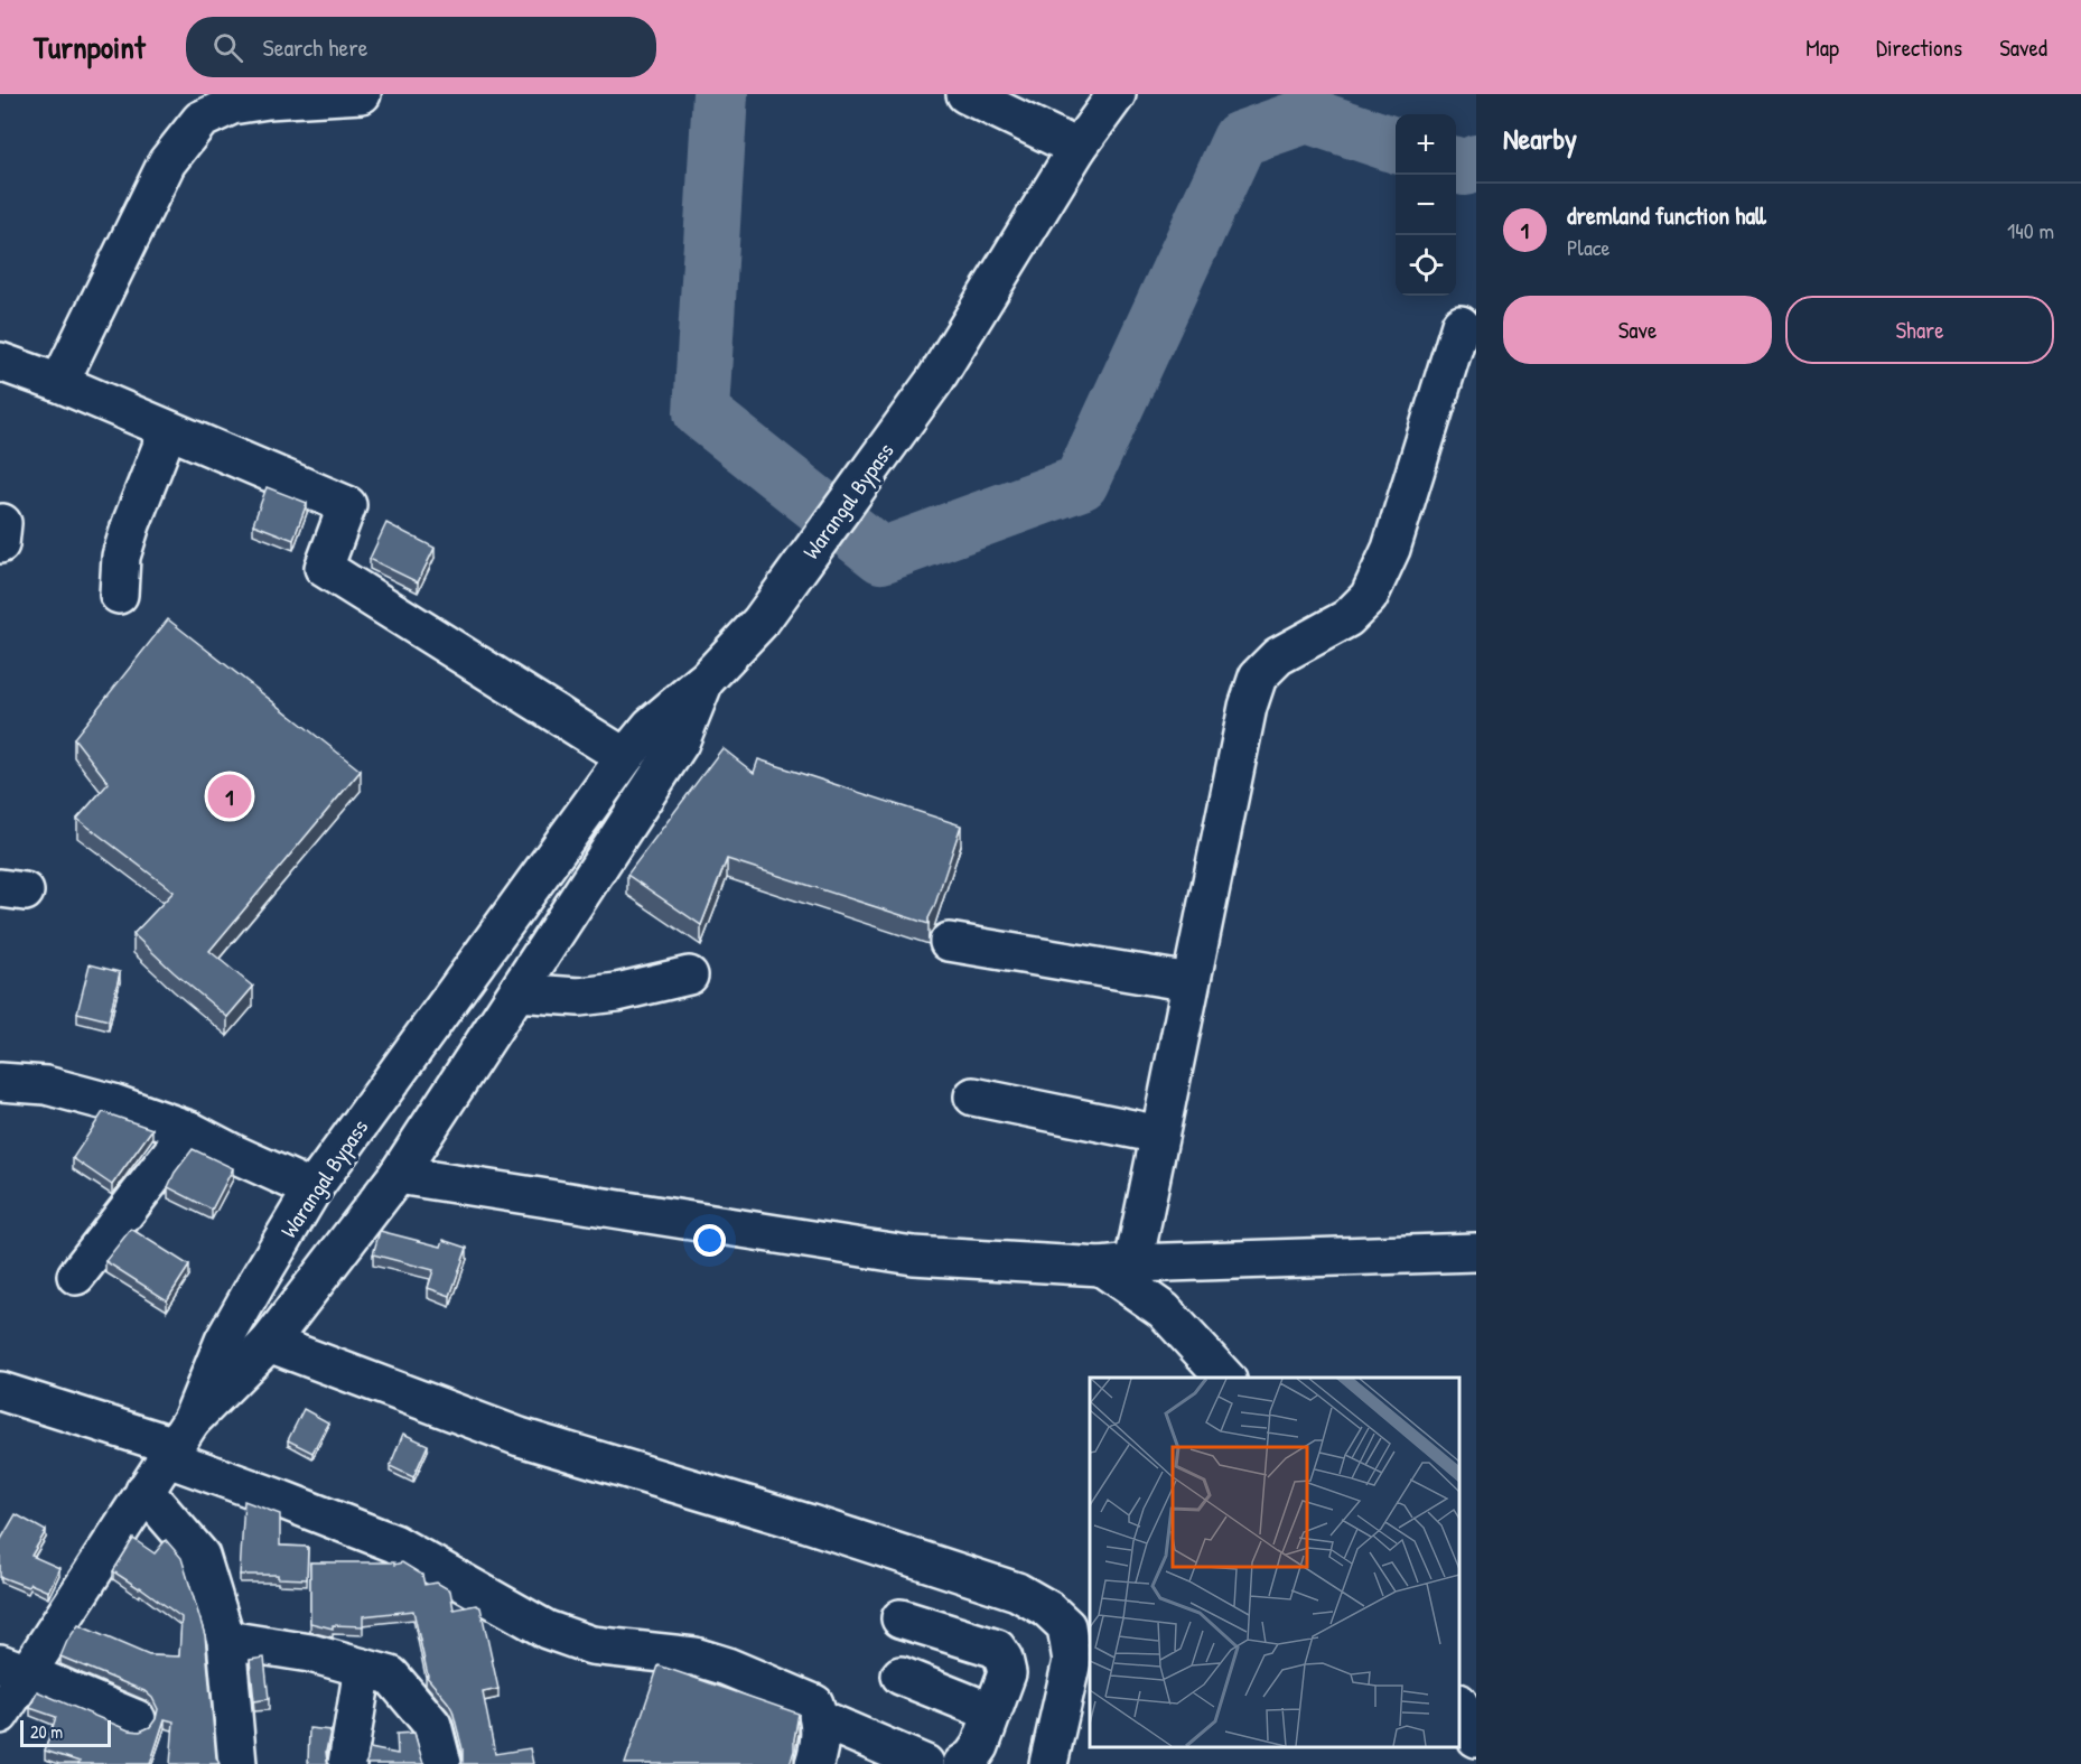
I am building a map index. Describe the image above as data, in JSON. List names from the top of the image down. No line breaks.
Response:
{"streets":{"street":["Warangal Bypass"]},"scale_bar":"20 m","page":{"header":"Turnpoint","search":"Search here","nav":["Map","Directions","Saved"],"heading":"Nearby","map_buttons":["+","−"],"list":[{"mark":"1","name":"dremland function hall","note":"Place","value":"140 m"}],"buttons":["Save","Share"],"pins":"1","scale":"20 m"}}
